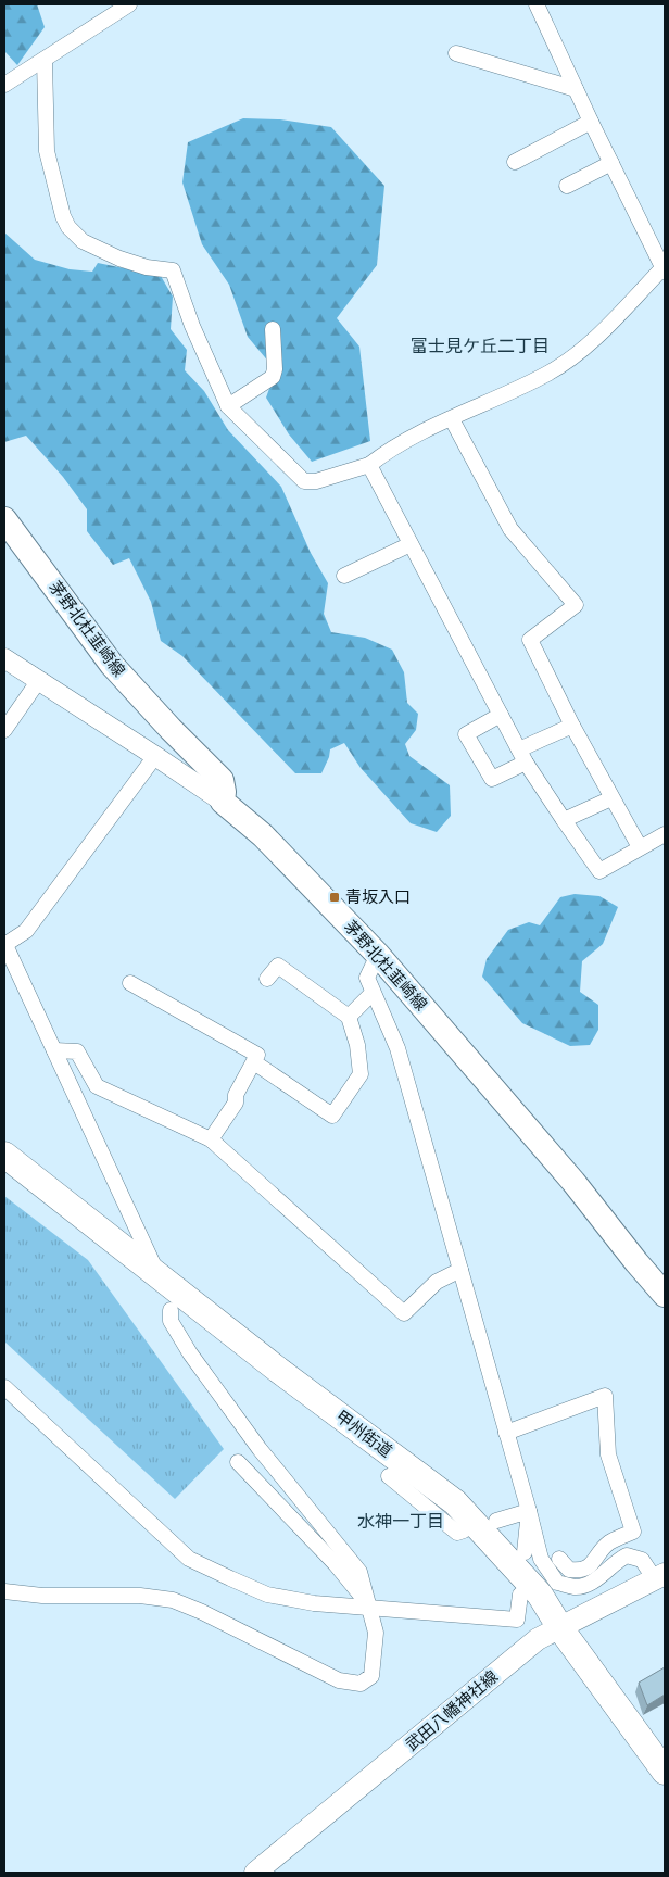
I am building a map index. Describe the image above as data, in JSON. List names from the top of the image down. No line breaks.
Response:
{"streets":{"highway":["甲州街道"],"main road":["茅野北杜韮崎線","武田八幡神社線"]},"crossings":[["甲州街道","武田八幡神社線"]],"districts":["富士見ケ丘二丁目","水神一丁目"],"places":{"transit":["青坂入口"]}}
